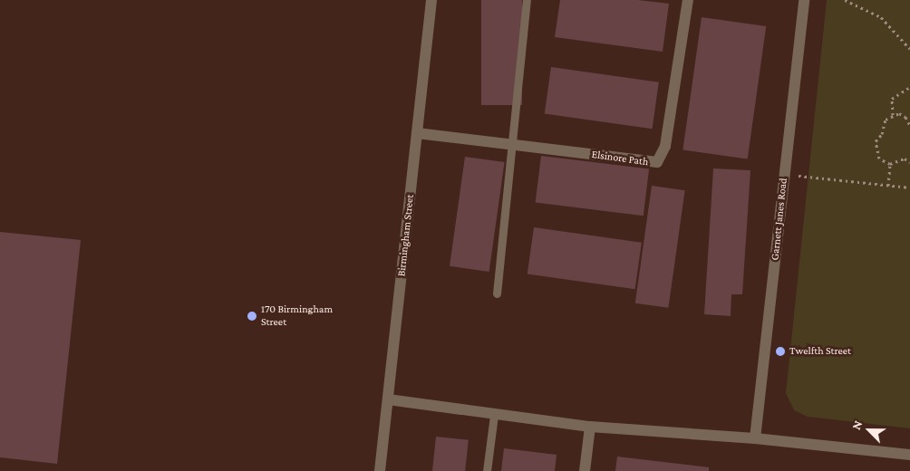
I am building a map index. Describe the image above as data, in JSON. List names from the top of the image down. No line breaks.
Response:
{"streets":{"street":["Elsinore Path","Garnett Janes Road","Birmingham Street"]},"crossings":[["Elsinore Path","Birmingham Street"]],"places":["170 Birmingham Street","Twelfth Street"],"north":"top left"}
